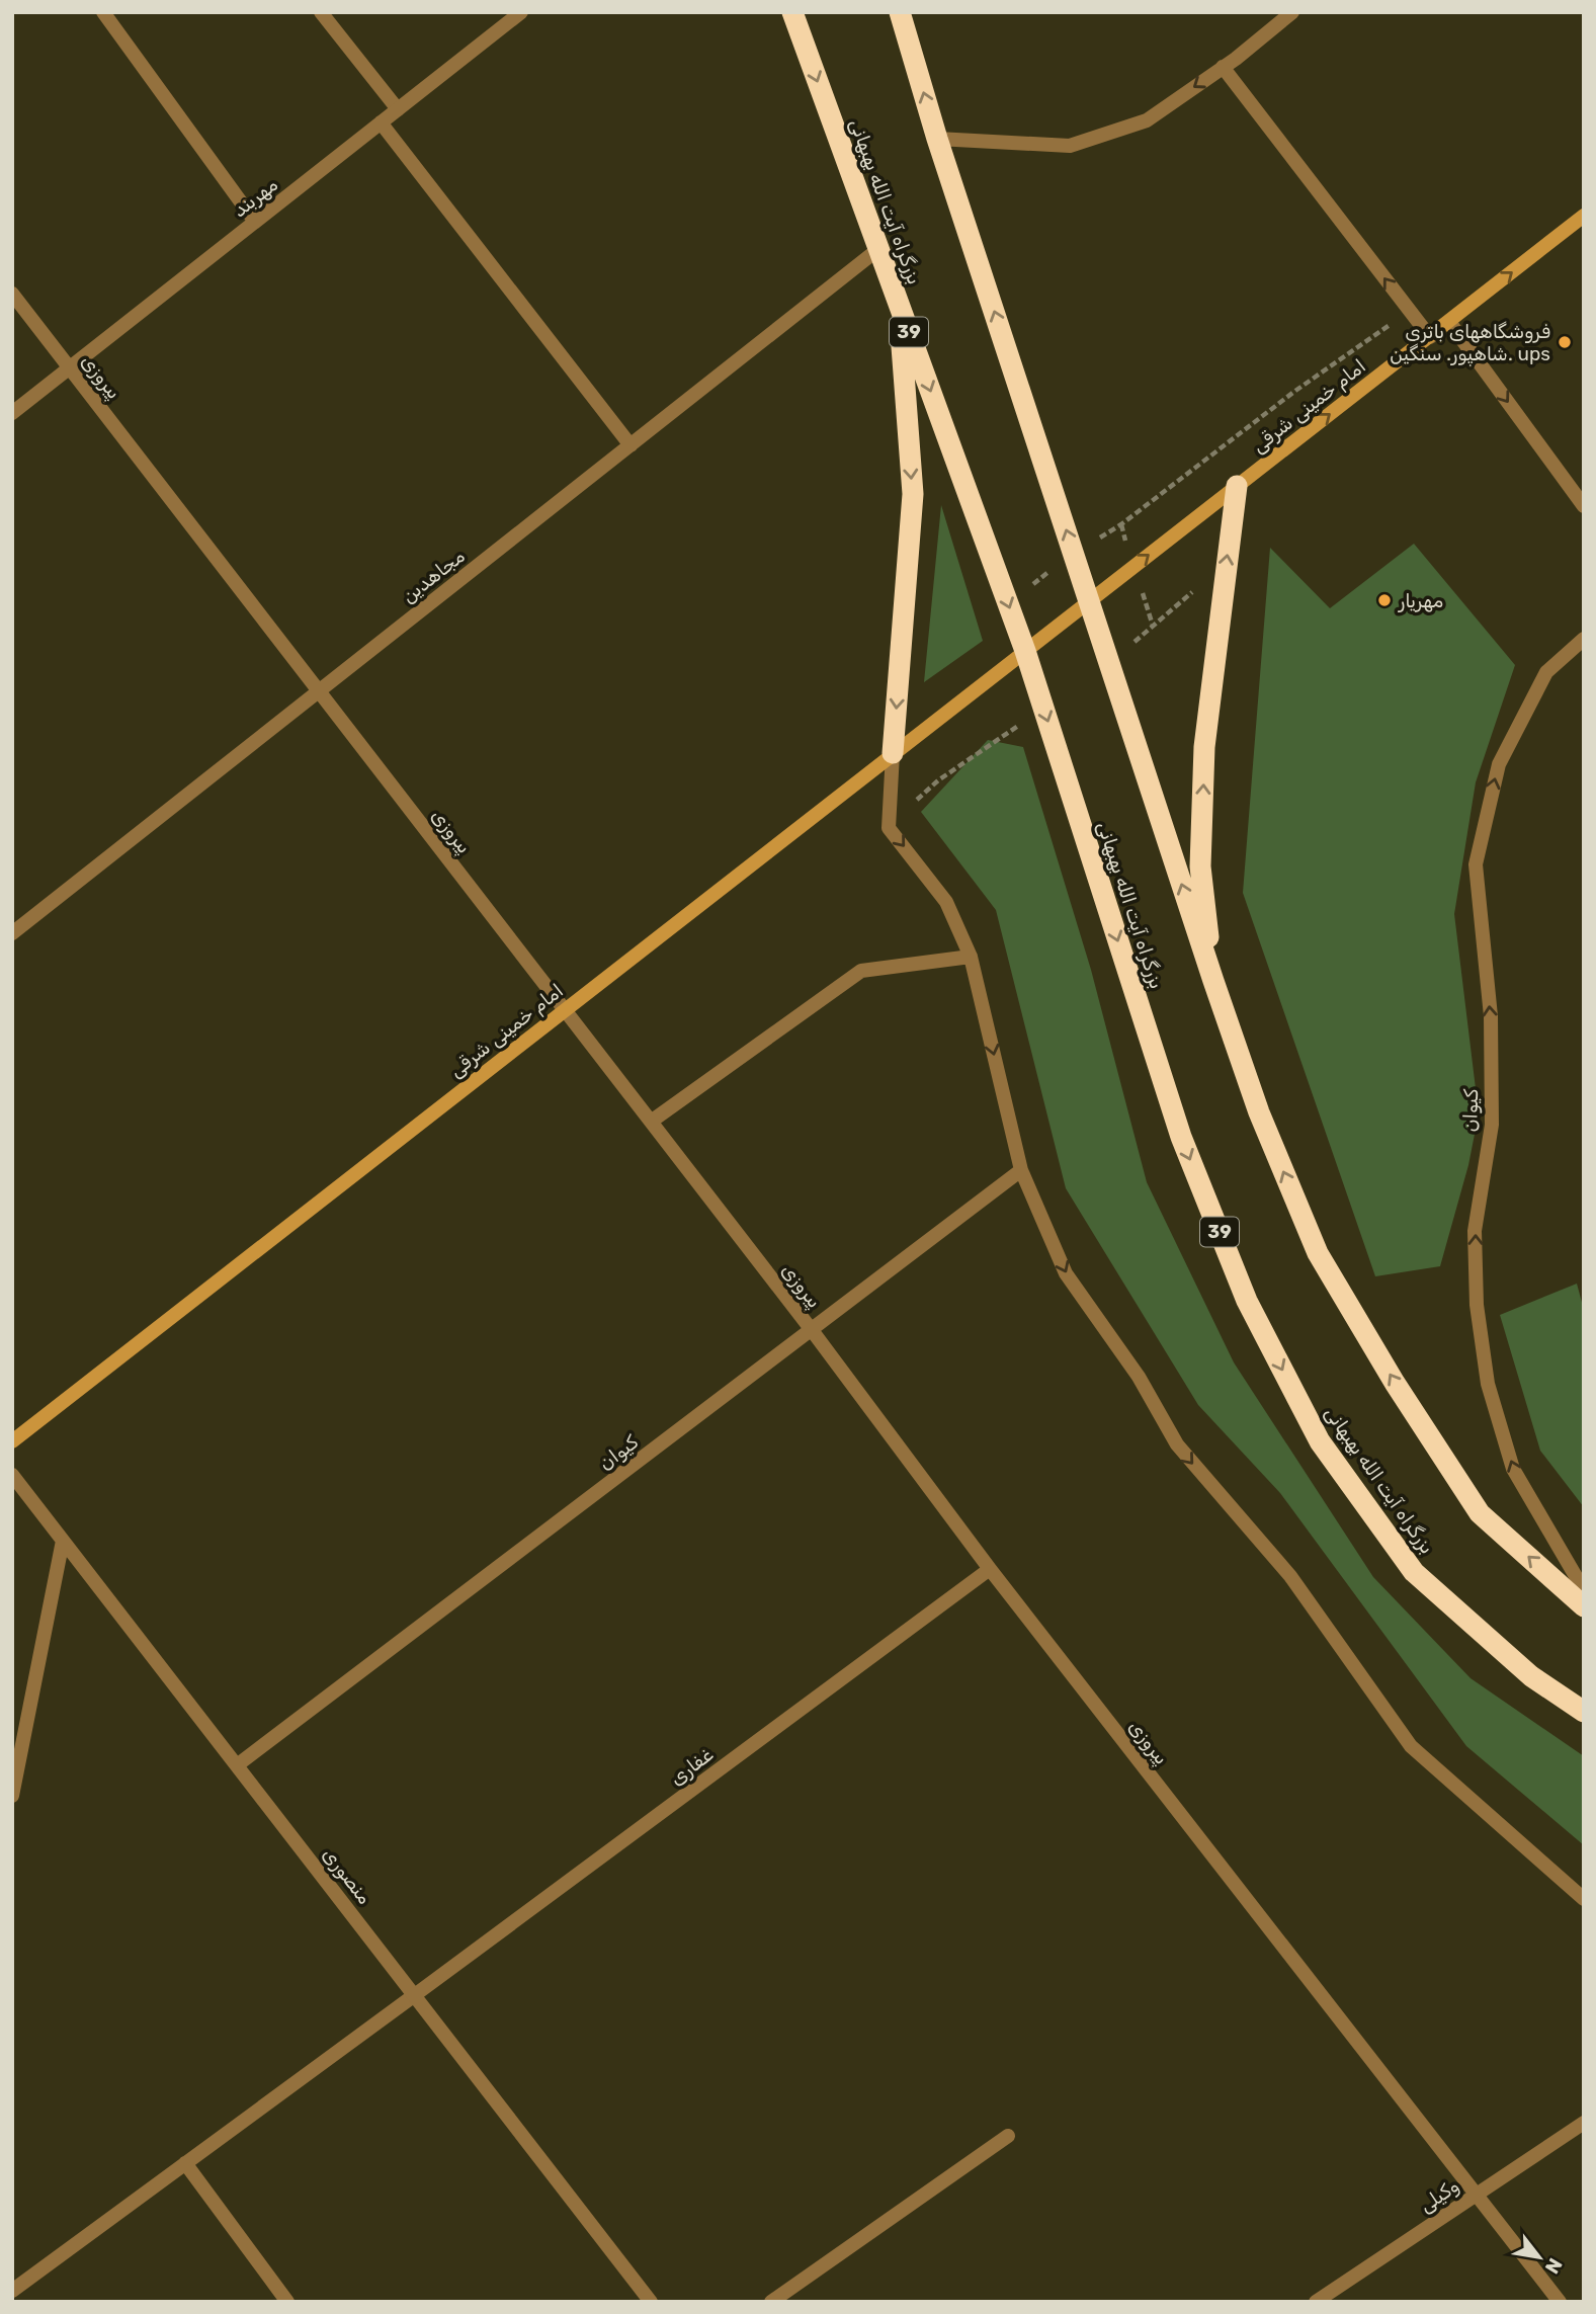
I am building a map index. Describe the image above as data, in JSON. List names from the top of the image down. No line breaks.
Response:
{"streets":{"highway":["بزرگراه آیت الله بهبهانی","39"],"main road":["امام خمینی شرقی"],"street":["مهربند","پیروزی","مجاهدین","کیوان","غفاری","منصوری","وکیلی"]},"crossings":[["مهربند","پیروزی"],["بزرگراه آیت الله بهبهانی","امام خمینی شرقی"],["بزرگراه آیت الله بهبهانی","مجاهدین"],["پیروزی","امام خمینی شرقی"],["پیروزی","مجاهدین"],["پیروزی","کیوان"],["پیروزی","غفاری"],["پیروزی","وکیلی"],["کیوان","منصوری"],["غفاری","منصوری"]],"one_way":["کیوان"],"places":["فروشگاههای باتری شاهپور. سنگین. ups","مهریار"],"north":"bottom right"}
